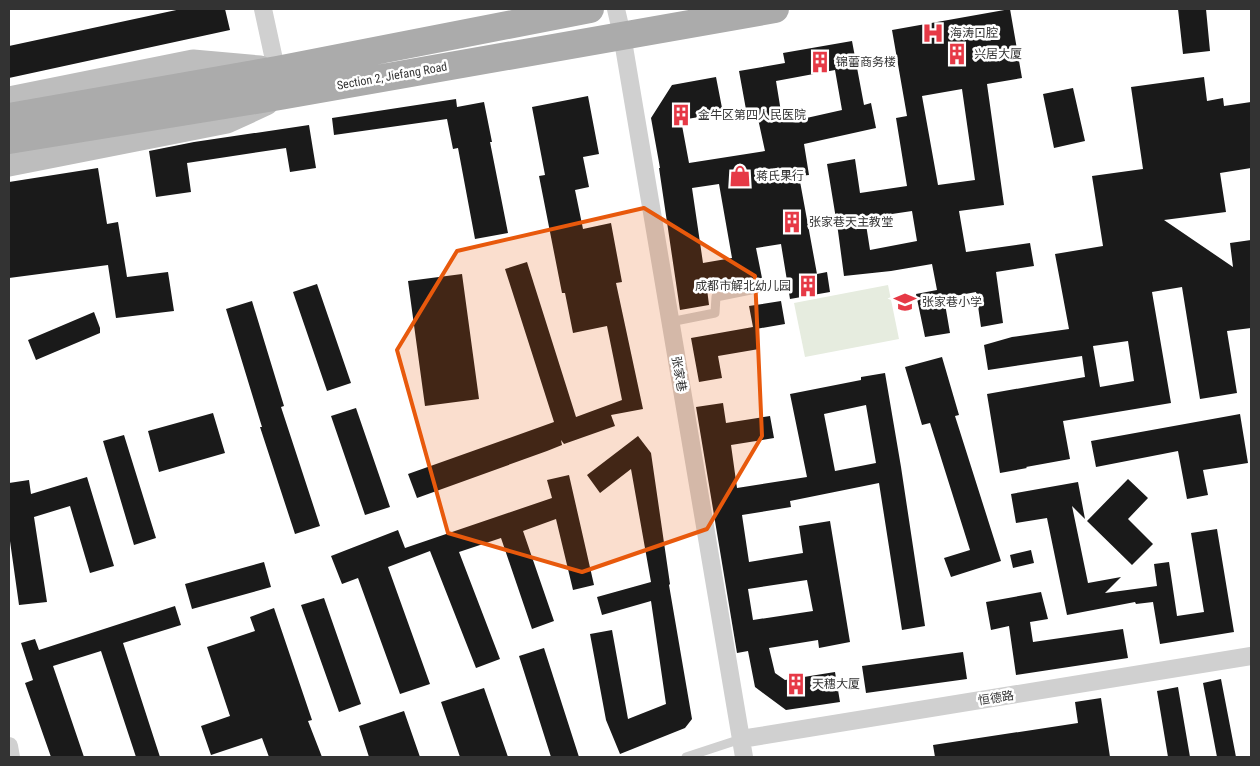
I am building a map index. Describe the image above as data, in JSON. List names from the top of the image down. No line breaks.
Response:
{"streets":{"main road":["Section 2, Jiefang Road"],"street":["张家巷","恒德路"]},"crossings":[["Section 2, Jiefang Road","张家巷"],["张家巷","恒德路"]],"places":{"hospital":["海涛口腔"],"building":["兴居大厦","锦蕾商务楼","金牛区第四人民医院","张家巷天主教堂","成都市解北幼儿园","天穗大厦"],"shop":["蒋氏果行"],"school or university":["张家巷小学"]}}
